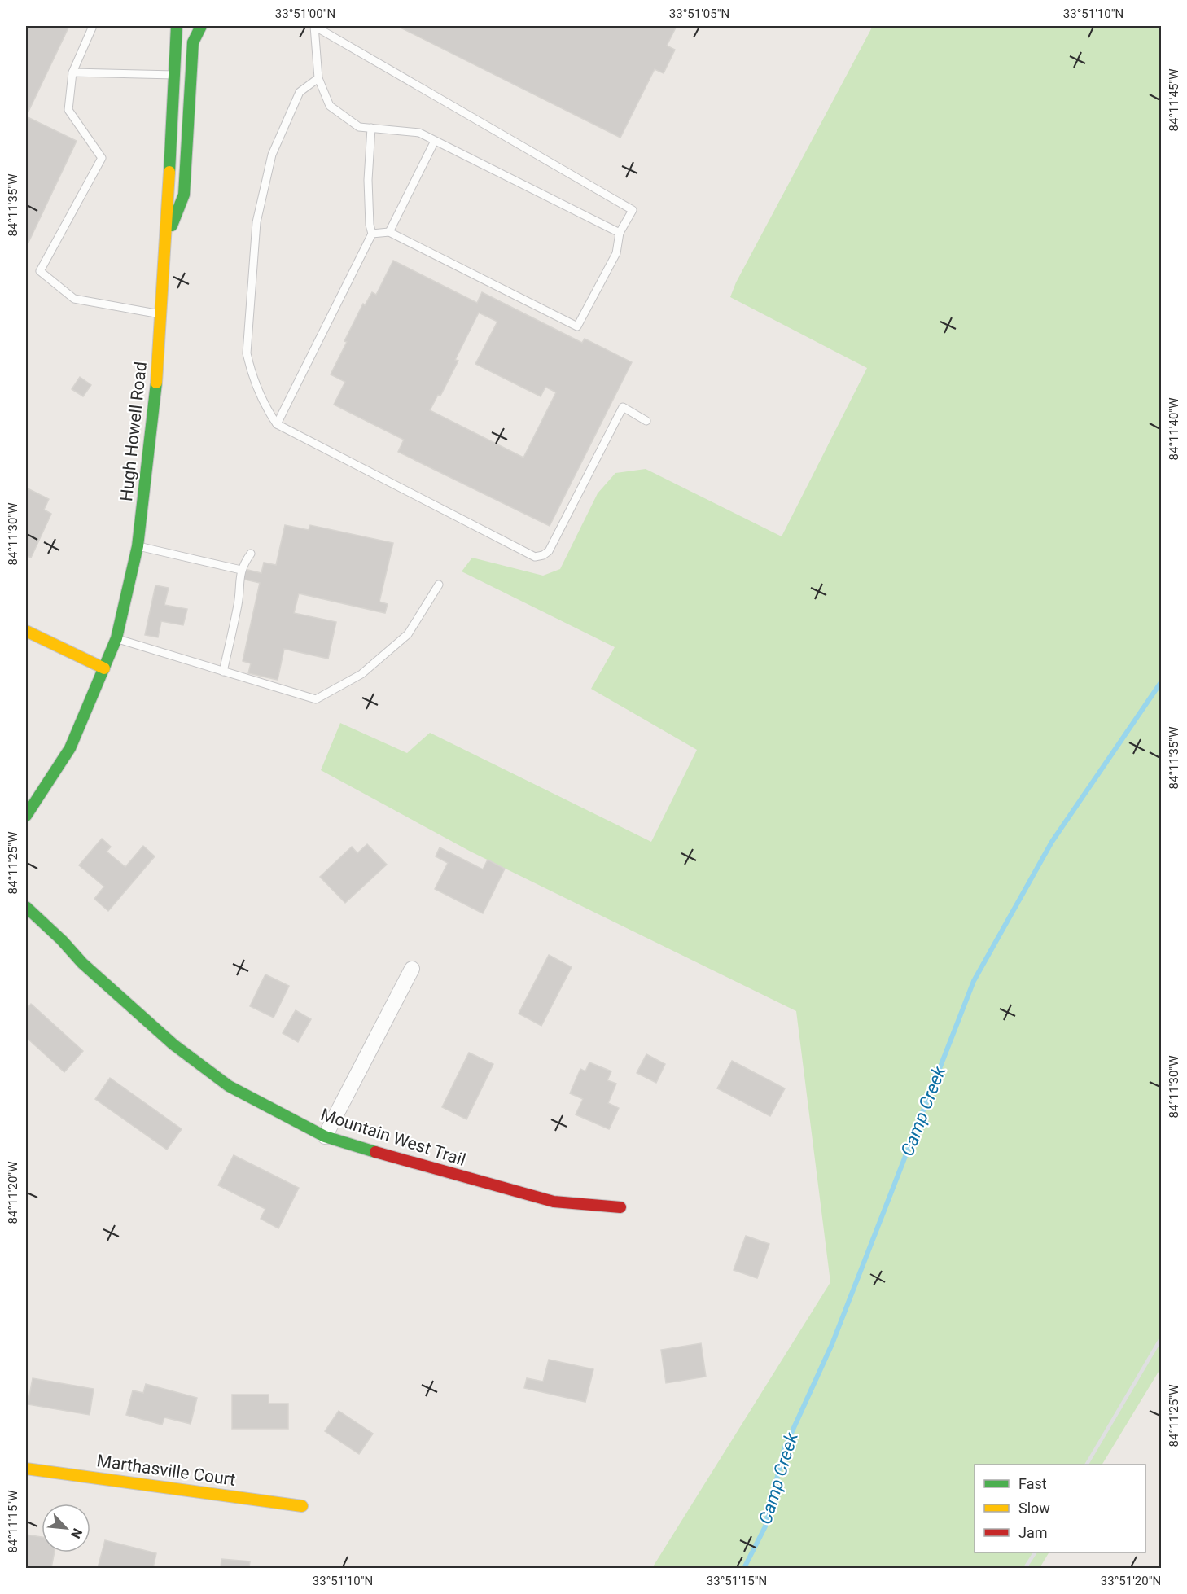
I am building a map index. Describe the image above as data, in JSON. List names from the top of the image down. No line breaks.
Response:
{"streets":{"street":["Hugh Howell Road","Mountain West Trail","Marthasville Court"]},"water":["Camp Creek"],"legend":["Fast","Slow","Jam"],"north":"bottom right","coordinates":["33°51'00\"N","33°51'05\"N","33°51'10\"N","84°11'45\"W","84°11'35\"W","84°11'40\"W","84°11'30\"W","84°11'25\"W","84°11'20\"W","84°11'15\"W","33°51'15\"N","33°51'20\"N"]}
